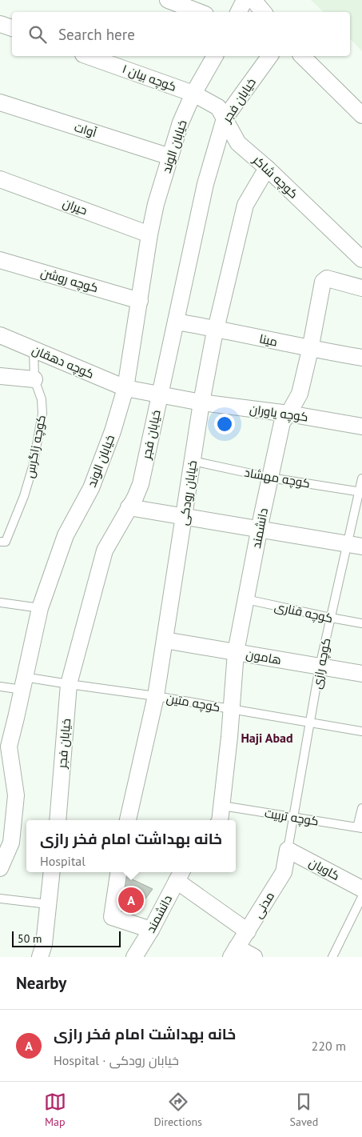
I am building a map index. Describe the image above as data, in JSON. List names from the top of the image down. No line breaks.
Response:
{"streets":{"street":["کوچه بیان ۱","خیابان فجر","آوات","خیابان الوند","کوچه شاکر","حیران","کوچه روشن","مینا","کوچه دهقان","کوچه یاوران","خیابان رودکی","دانشمند","هامون","کاویان","مدنی"],"lane":["کوچه زاگرس","کوچه مهشاد","کوچه قناری","کوچه رازی","کوچه متین","کوچه تربیت"]},"crossings":[["کوچه بیان ۱","خیابان الوند"],["کوچه بیان ۱","کوچه شاکر"],["خیابان فجر","کوچه شاکر"],["خیابان فجر","مینا"],["خیابان فجر","کوچه یاوران"],["خیابان فجر","کوچه متین"],["آوات","خیابان الوند"],["خیابان الوند","کوچه شاکر"],["خیابان الوند","حیران"],["خیابان الوند","کوچه روشن"],["خیابان الوند","کوچه دهقان"],["خیابان الوند","کوچه یاوران"],["خیابان الوند","کوچه متین"],["کوچه شاکر","خیابان رودکی"],["مینا","خیابان رودکی"],["مینا","دانشمند"],["کوچه دهقان","کوچه یاوران"],["کوچه دهقان","کوچه زاگرس"],["کوچه یاوران","خیابان رودکی"],["کوچه یاوران","دانشمند"],["کوچه مهشاد","خیابان رودکی"],["کوچه مهشاد","دانشمند"],["کوچه مهشاد","کوچه رازی"],["خیابان رودکی","هامون"],["خیابان رودکی","کوچه متین"],["دانشمند","کوچه قناری"],["دانشمند","هامون"],["دانشمند","کوچه متین"],["دانشمند","کوچه تربیت"],["کوچه قناری","کوچه رازی"],["هامون","کوچه رازی"],["کوچه رازی","کوچه متین"],["کوچه رازی","کوچه تربیت"],["کوچه رازی","کاویان"],["کوچه رازی","مدنی"],["کاویان","مدنی"]],"districts":["Haji Abad"],"scale_bar":"50 m","page":{"search":"Search here","popup":["خانه بهداشت امام فخر رازی","Hospital"],"pins":"A","scale":"50 m","heading":"Nearby","list":[{"mark":"A","name":"خانه بهداشت امام فخر رازی","note":"Hospital · خیابان رودکی","value":"220 m"}],"nav":["Map","Directions","Saved"]}}
